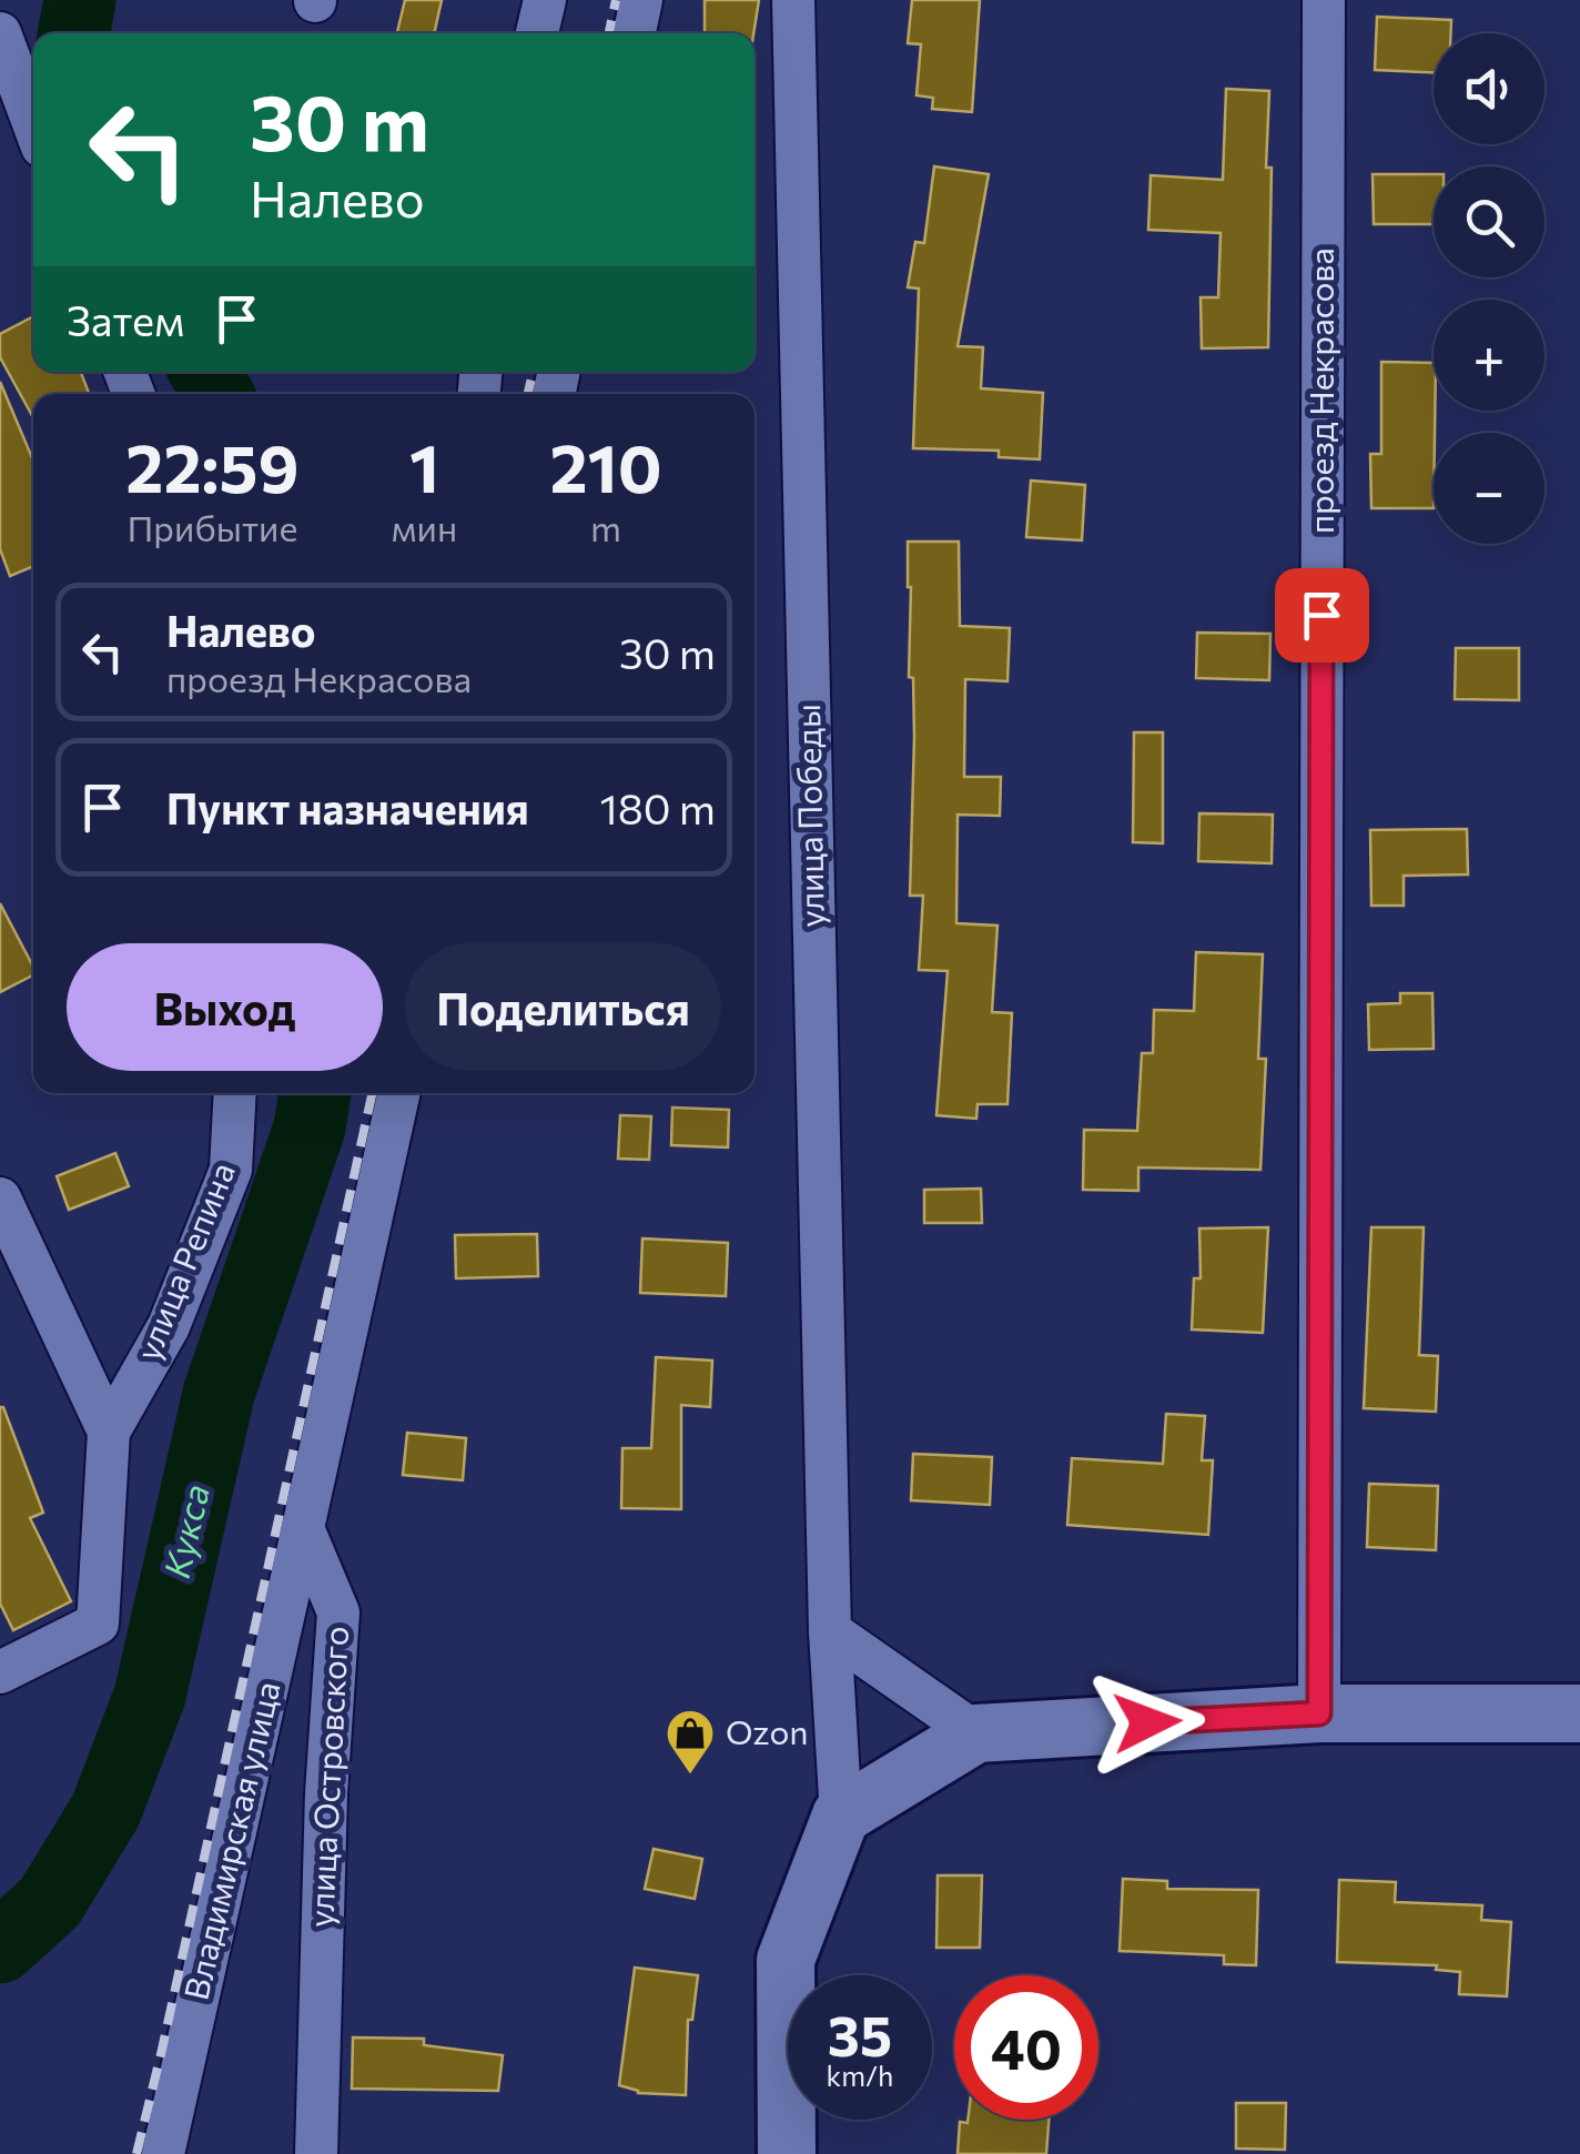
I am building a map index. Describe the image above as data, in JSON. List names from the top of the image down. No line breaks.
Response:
{"streets":{"street":["проезд Некрасова","улица Победы","улица Репина","улица Островского","Владимирская улица"]},"crossings":[["улица Островского","Владимирская улица"]],"water":["Кукса"],"places":{"shop":["Ozon"]},"page":{"map_buttons":["+","−"],"turn":["30 m","Налево"],"then":"Затем","eta":["22:59","Прибытие","1","мин","210","m"],"list":[{"name":"Налево","note":"проезд Некрасова","value":"30 m"},{"name":"Пункт назначения","value":"180 m"}],"buttons":["Выход","Поделиться"],"speed":"35 km/h","limit":"40"}}
